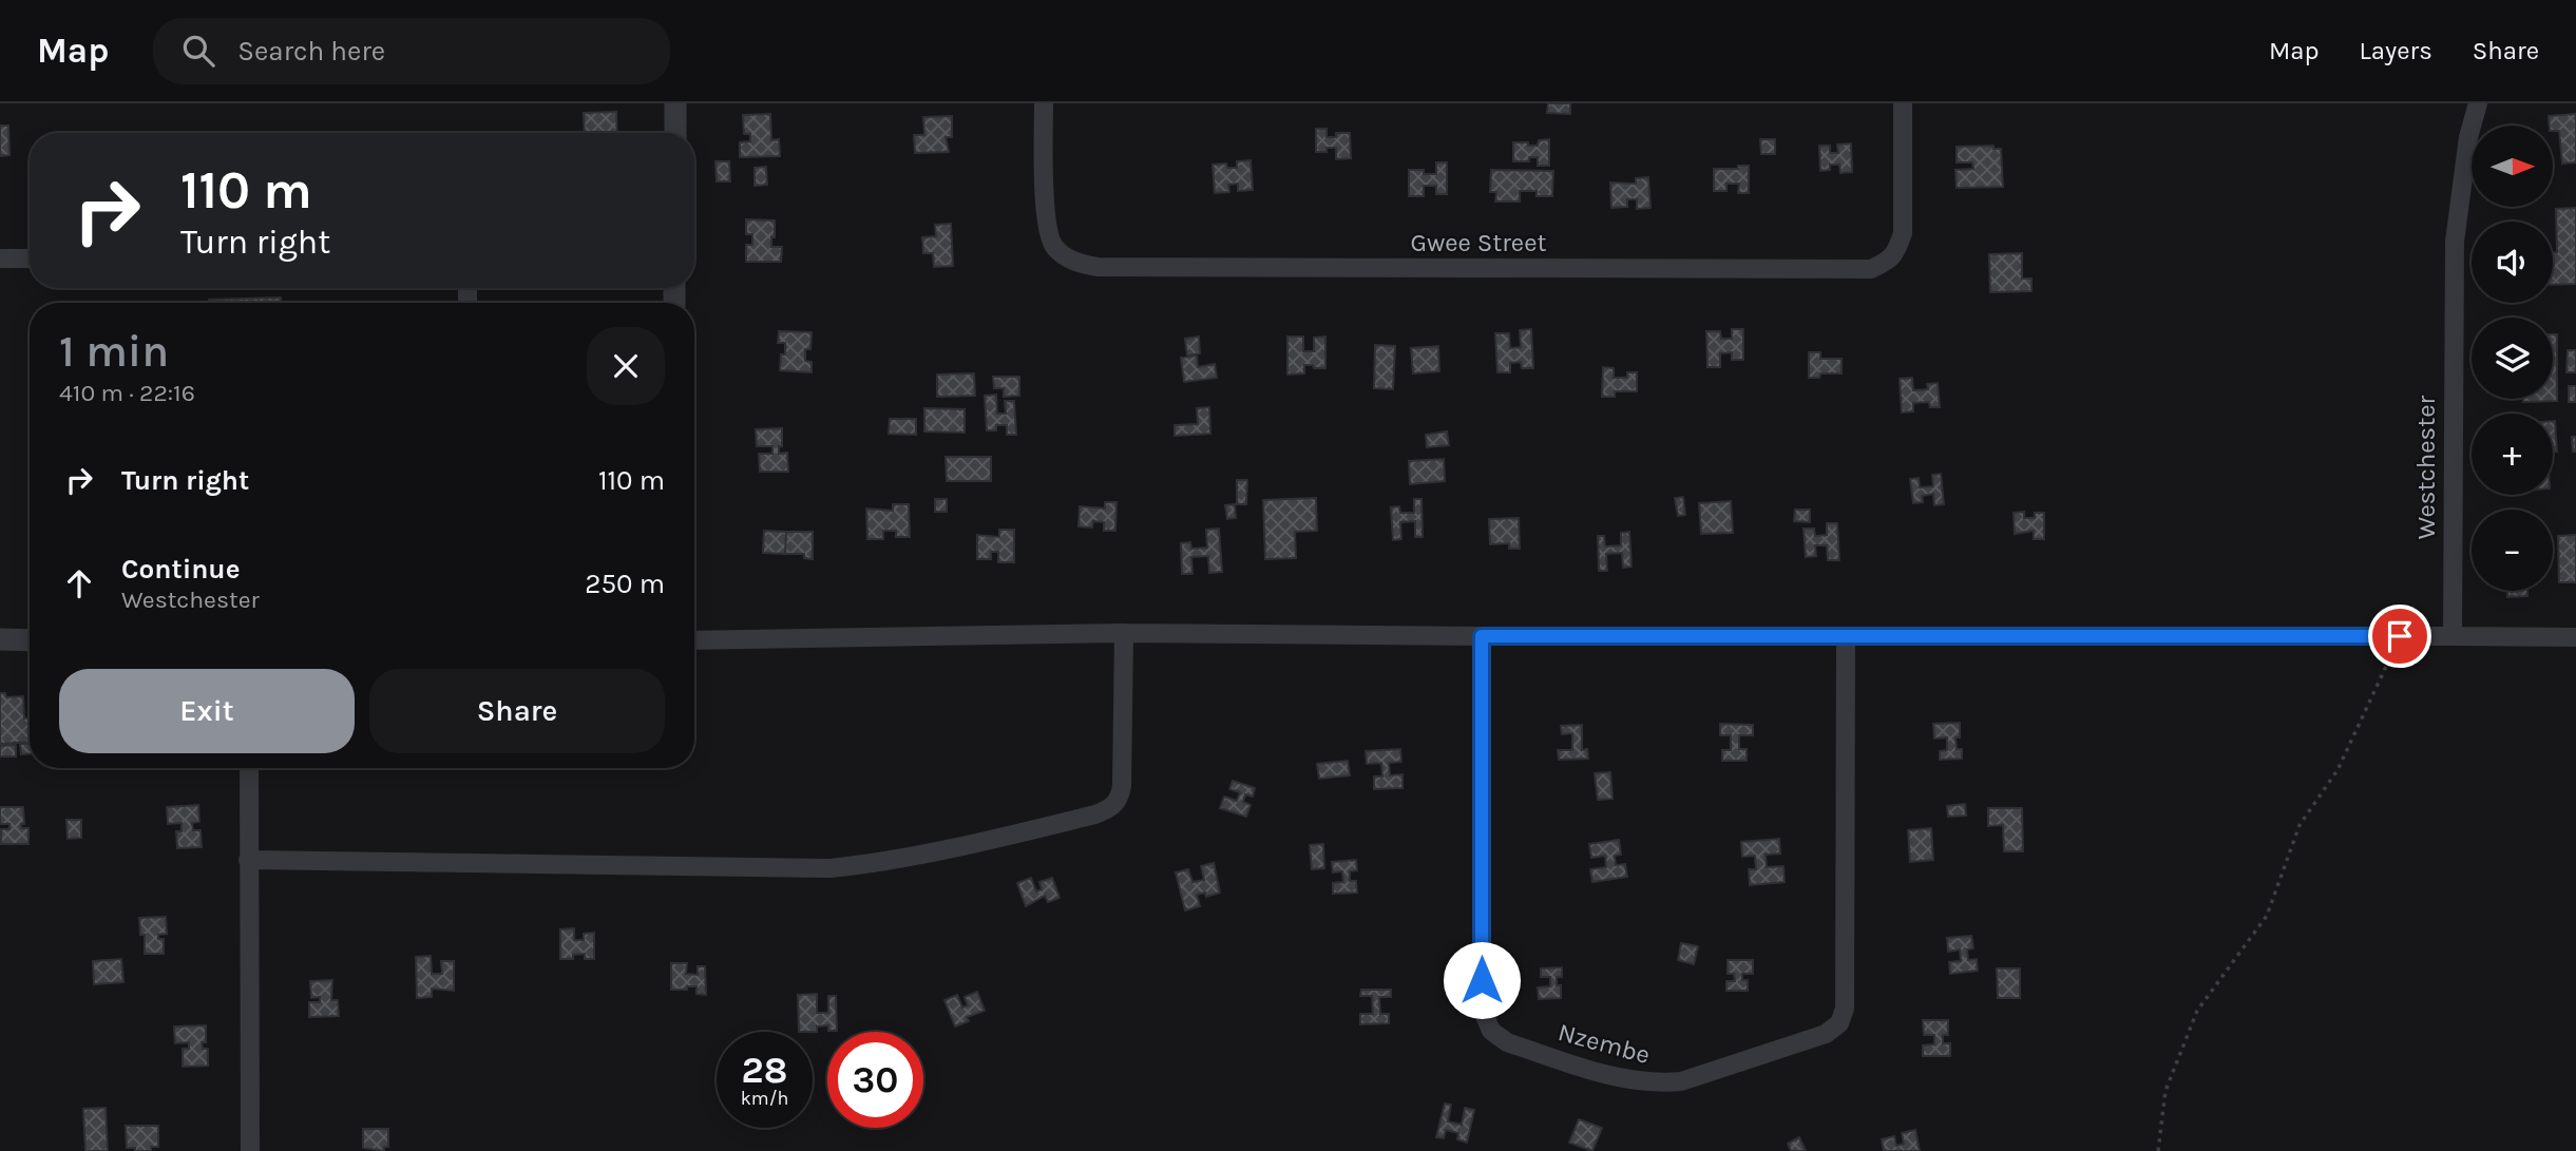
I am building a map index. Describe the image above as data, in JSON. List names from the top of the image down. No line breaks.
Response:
{"streets":{"street":["Gwee Street","Westchester","Nzembe"]},"north":"right","page":{"header":"Map","search":"Search here","nav":["Map","Layers","Share"],"map_buttons":["+","−"],"turn":["110 m","Turn right"],"heading":["1 min","410 m · 22:16"],"list":[{"name":"Turn right","value":"110 m"},{"name":"Continue","note":"Westchester","value":"250 m"}],"buttons":["Exit","Share"],"speed":"28 km/h","limit":"30"}}
